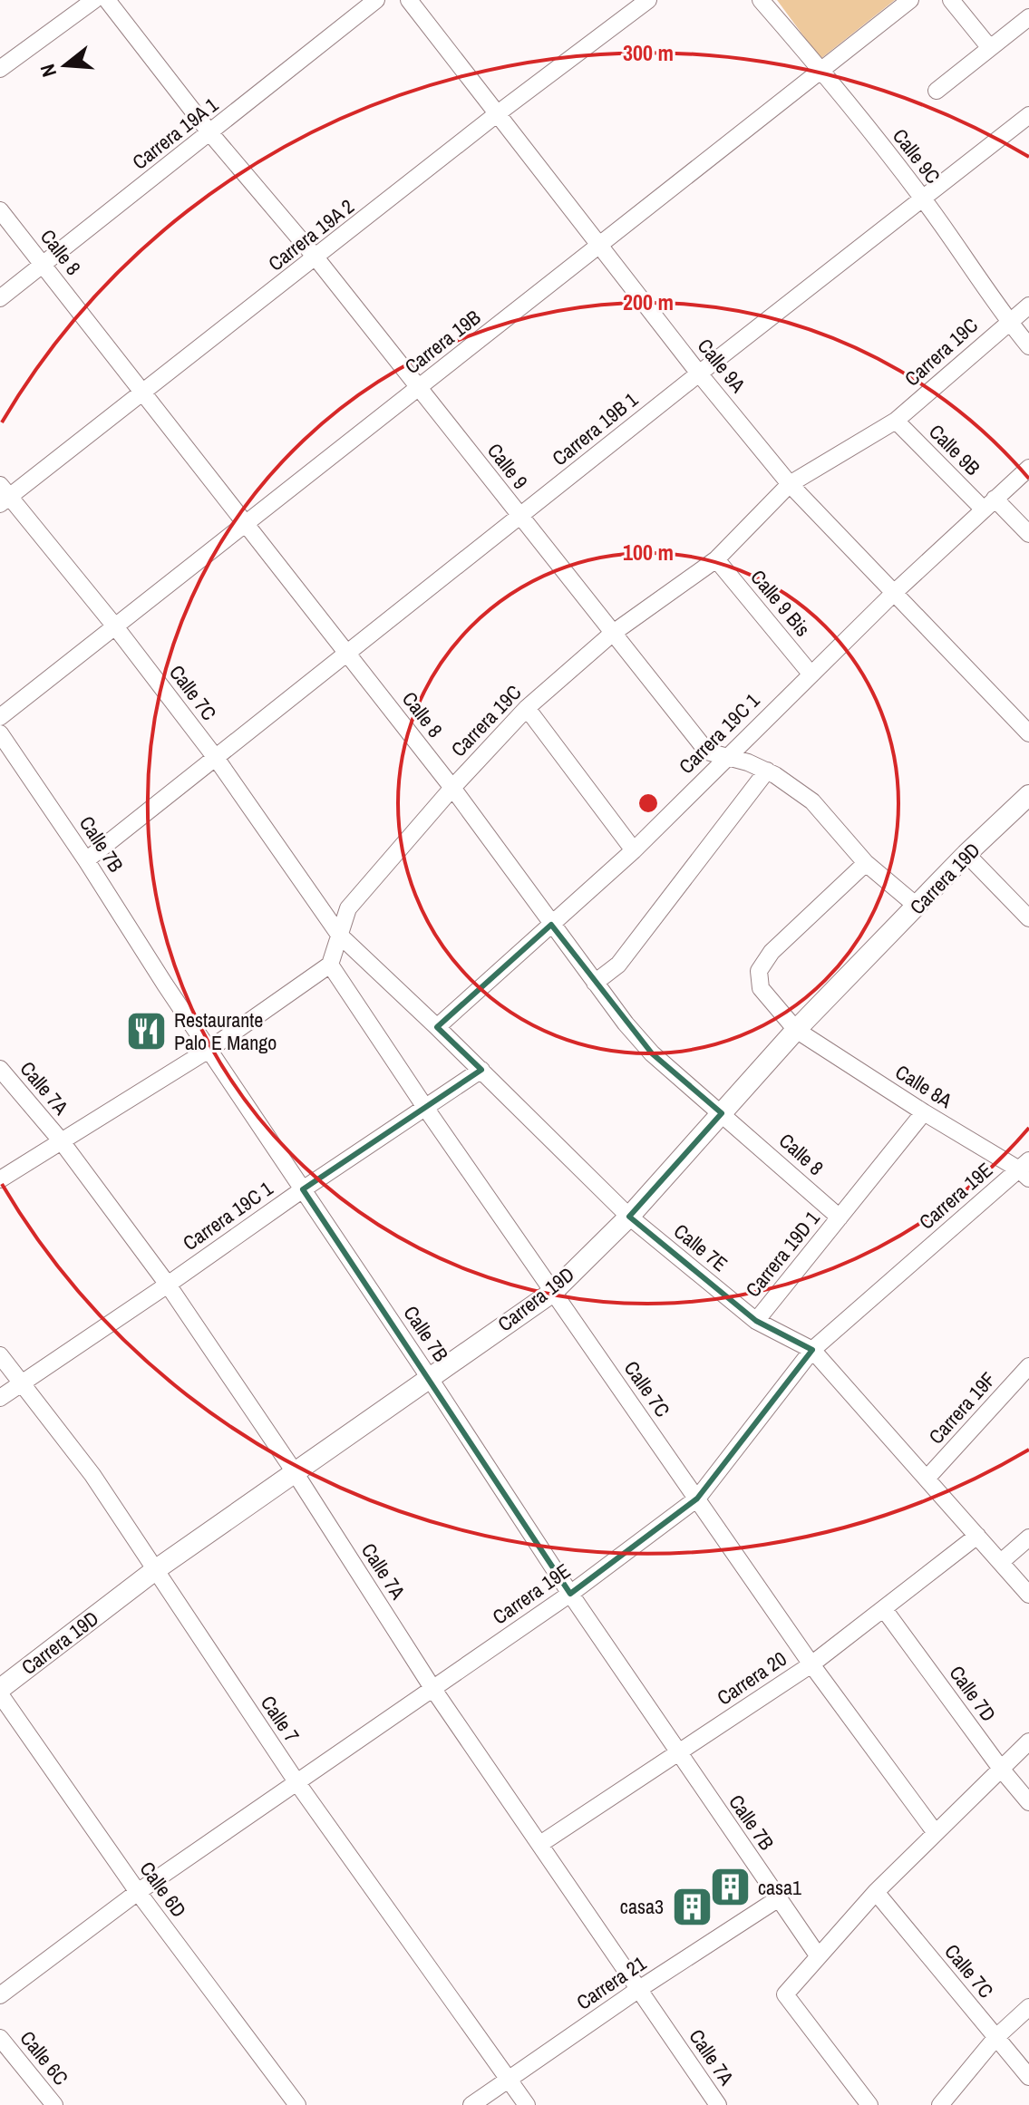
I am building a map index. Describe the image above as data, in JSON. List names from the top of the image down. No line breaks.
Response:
{"streets":{"street":["Carrera 19A 1","Calle 9C","Carrera 19A 2","Calle 8","Carrera 19B","Carrera 19C","Calle 9A","Carrera 19B 1","Calle 9B","Calle 9","Calle 9 Bis","Calle 7C","Carrera 19C 1","Calle 7B","Carrera 19D","Calle 8A","Calle 7A","Carrera 19E","Calle 7E","Carrera 19D 1","Carrera 19F","Carrera 20","Calle 7D","Calle 7","Calle 6D","Carrera 21","Calle 6C"]},"crossings":[["Carrera 19A 1","Calle 8"],["Carrera 19A 1","Calle 9"],["Calle 9C","Carrera 19B"],["Calle 9C","Carrera 19C"],["Calle 9C","Carrera 19B 1"],["Carrera 19A 2","Calle 8"],["Carrera 19A 2","Calle 9A"],["Carrera 19A 2","Calle 9"],["Carrera 19A 2","Calle 7C"],["Calle 8","Carrera 19B"],["Calle 8","Carrera 19C"],["Calle 8","Carrera 19B 1"],["Calle 8","Carrera 19C 1"],["Calle 8","Carrera 19D"],["Calle 8","Carrera 19D 1"],["Carrera 19B","Calle 9A"],["Carrera 19B","Calle 9"],["Carrera 19B","Calle 7C"],["Carrera 19C","Calle 9A"],["Carrera 19C","Calle 9B"],["Carrera 19C","Calle 9"],["Carrera 19C","Calle 9 Bis"],["Carrera 19C","Calle 7C"],["Carrera 19C","Calle 7E"],["Calle 9A","Carrera 19B 1"],["Calle 9A","Carrera 19C 1"],["Carrera 19B 1","Calle 9"],["Carrera 19B 1","Calle 7C"],["Carrera 19B 1","Calle 7B"],["Calle 9B","Carrera 19C 1"],["Calle 9","Carrera 19C 1"],["Calle 9","Carrera 19D"],["Calle 9","Calle 8A"],["Calle 9 Bis","Carrera 19C 1"],["Calle 7C","Carrera 19C 1"],["Calle 7C","Carrera 19D"],["Calle 7C","Carrera 19E"],["Calle 7C","Calle 7E"],["Calle 7C","Carrera 20"],["Carrera 19C 1","Calle 7B"],["Carrera 19C 1","Calle 7A"],["Carrera 19C 1","Calle 7E"],["Carrera 19C 1","Calle 7"],["Calle 7B","Carrera 19D"],["Calle 7B","Carrera 19E"],["Calle 7B","Carrera 20"],["Calle 7B","Carrera 21"],["Carrera 19D","Calle 8A"],["Carrera 19D","Calle 7A"],["Carrera 19D","Calle 7E"],["Carrera 19D","Calle 7"],["Calle 8A","Carrera 19E"],["Calle 8A","Carrera 19D 1"],["Calle 7A","Carrera 19E"],["Calle 7A","Carrera 20"],["Calle 7A","Carrera 21"],["Carrera 19E","Calle 7E"],["Carrera 19E","Calle 7"],["Carrera 19E","Calle 6D"],["Calle 7E","Carrera 19D 1"],["Calle 7E","Carrera 19F"],["Calle 7E","Carrera 20"],["Carrera 20","Calle 7D"],["Calle 7","Carrera 21"]],"places":{"restaurant":["Restaurante Palo E Mango"],"building":["casa1","casa3"]},"north":"left","rings":["300 m","200 m","100 m"]}
